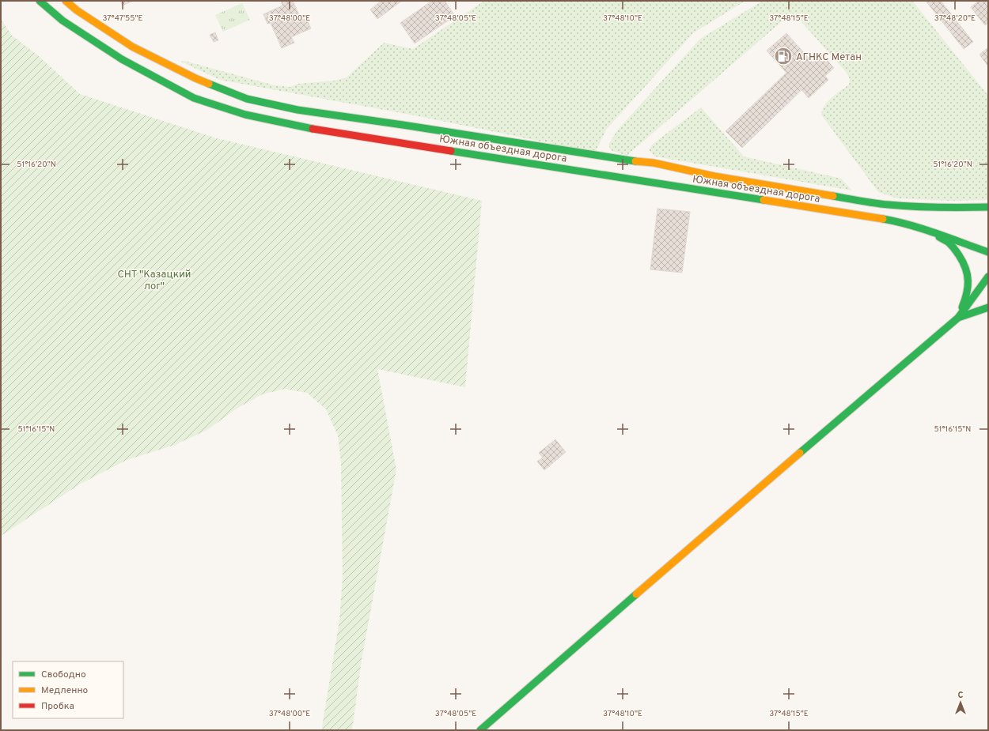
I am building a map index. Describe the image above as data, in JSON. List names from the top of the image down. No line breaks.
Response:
{"streets":{"main road":["Южная объездная дорога"]},"parks":["СНТ \"Казацкий лог\""],"places":{"fuel station":["АГНКС Метан"]},"legend":["Свободно","Медленно","Пробка"],"north":"top","coordinates":["37°47'55\"E","37°48'00\"E","37°48'05\"E","37°48'10\"E","37°48'15\"E","37°48'20\"E","51°16'20\"N","51°16'15\"N"]}
